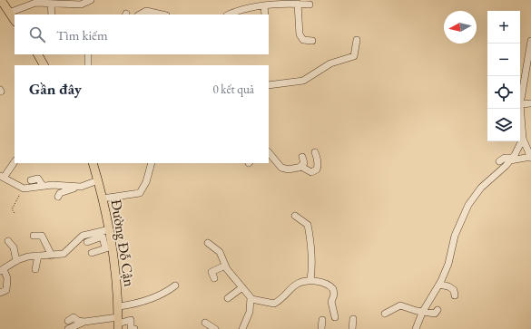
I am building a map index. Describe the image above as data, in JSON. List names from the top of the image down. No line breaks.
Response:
{"streets":{"main road":["Đường Đỗ Cận"]},"north":"left","page":{"map_buttons":["+","−"],"search":"Tìm kiếm","heading":["Gần đây","0 kết quả"]}}
